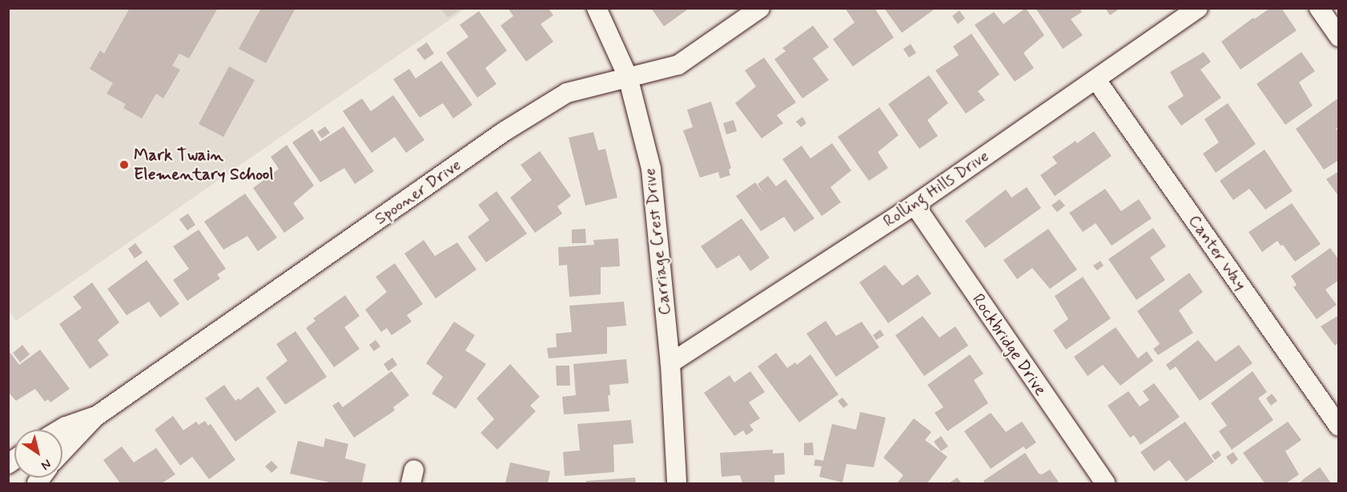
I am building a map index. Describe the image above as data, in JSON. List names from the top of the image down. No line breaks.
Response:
{"streets":{"street":["Rolling Hills Drive","Spooner Drive","Carriage Crest Drive","Canter Way","Rockbridge Drive"]},"crossings":[["Rolling Hills Drive","Carriage Crest Drive"],["Rolling Hills Drive","Canter Way"],["Rolling Hills Drive","Rockbridge Drive"],["Spooner Drive","Carriage Crest Drive"]],"places":["Mark Twain Elementary School"],"north":"bottom right"}
